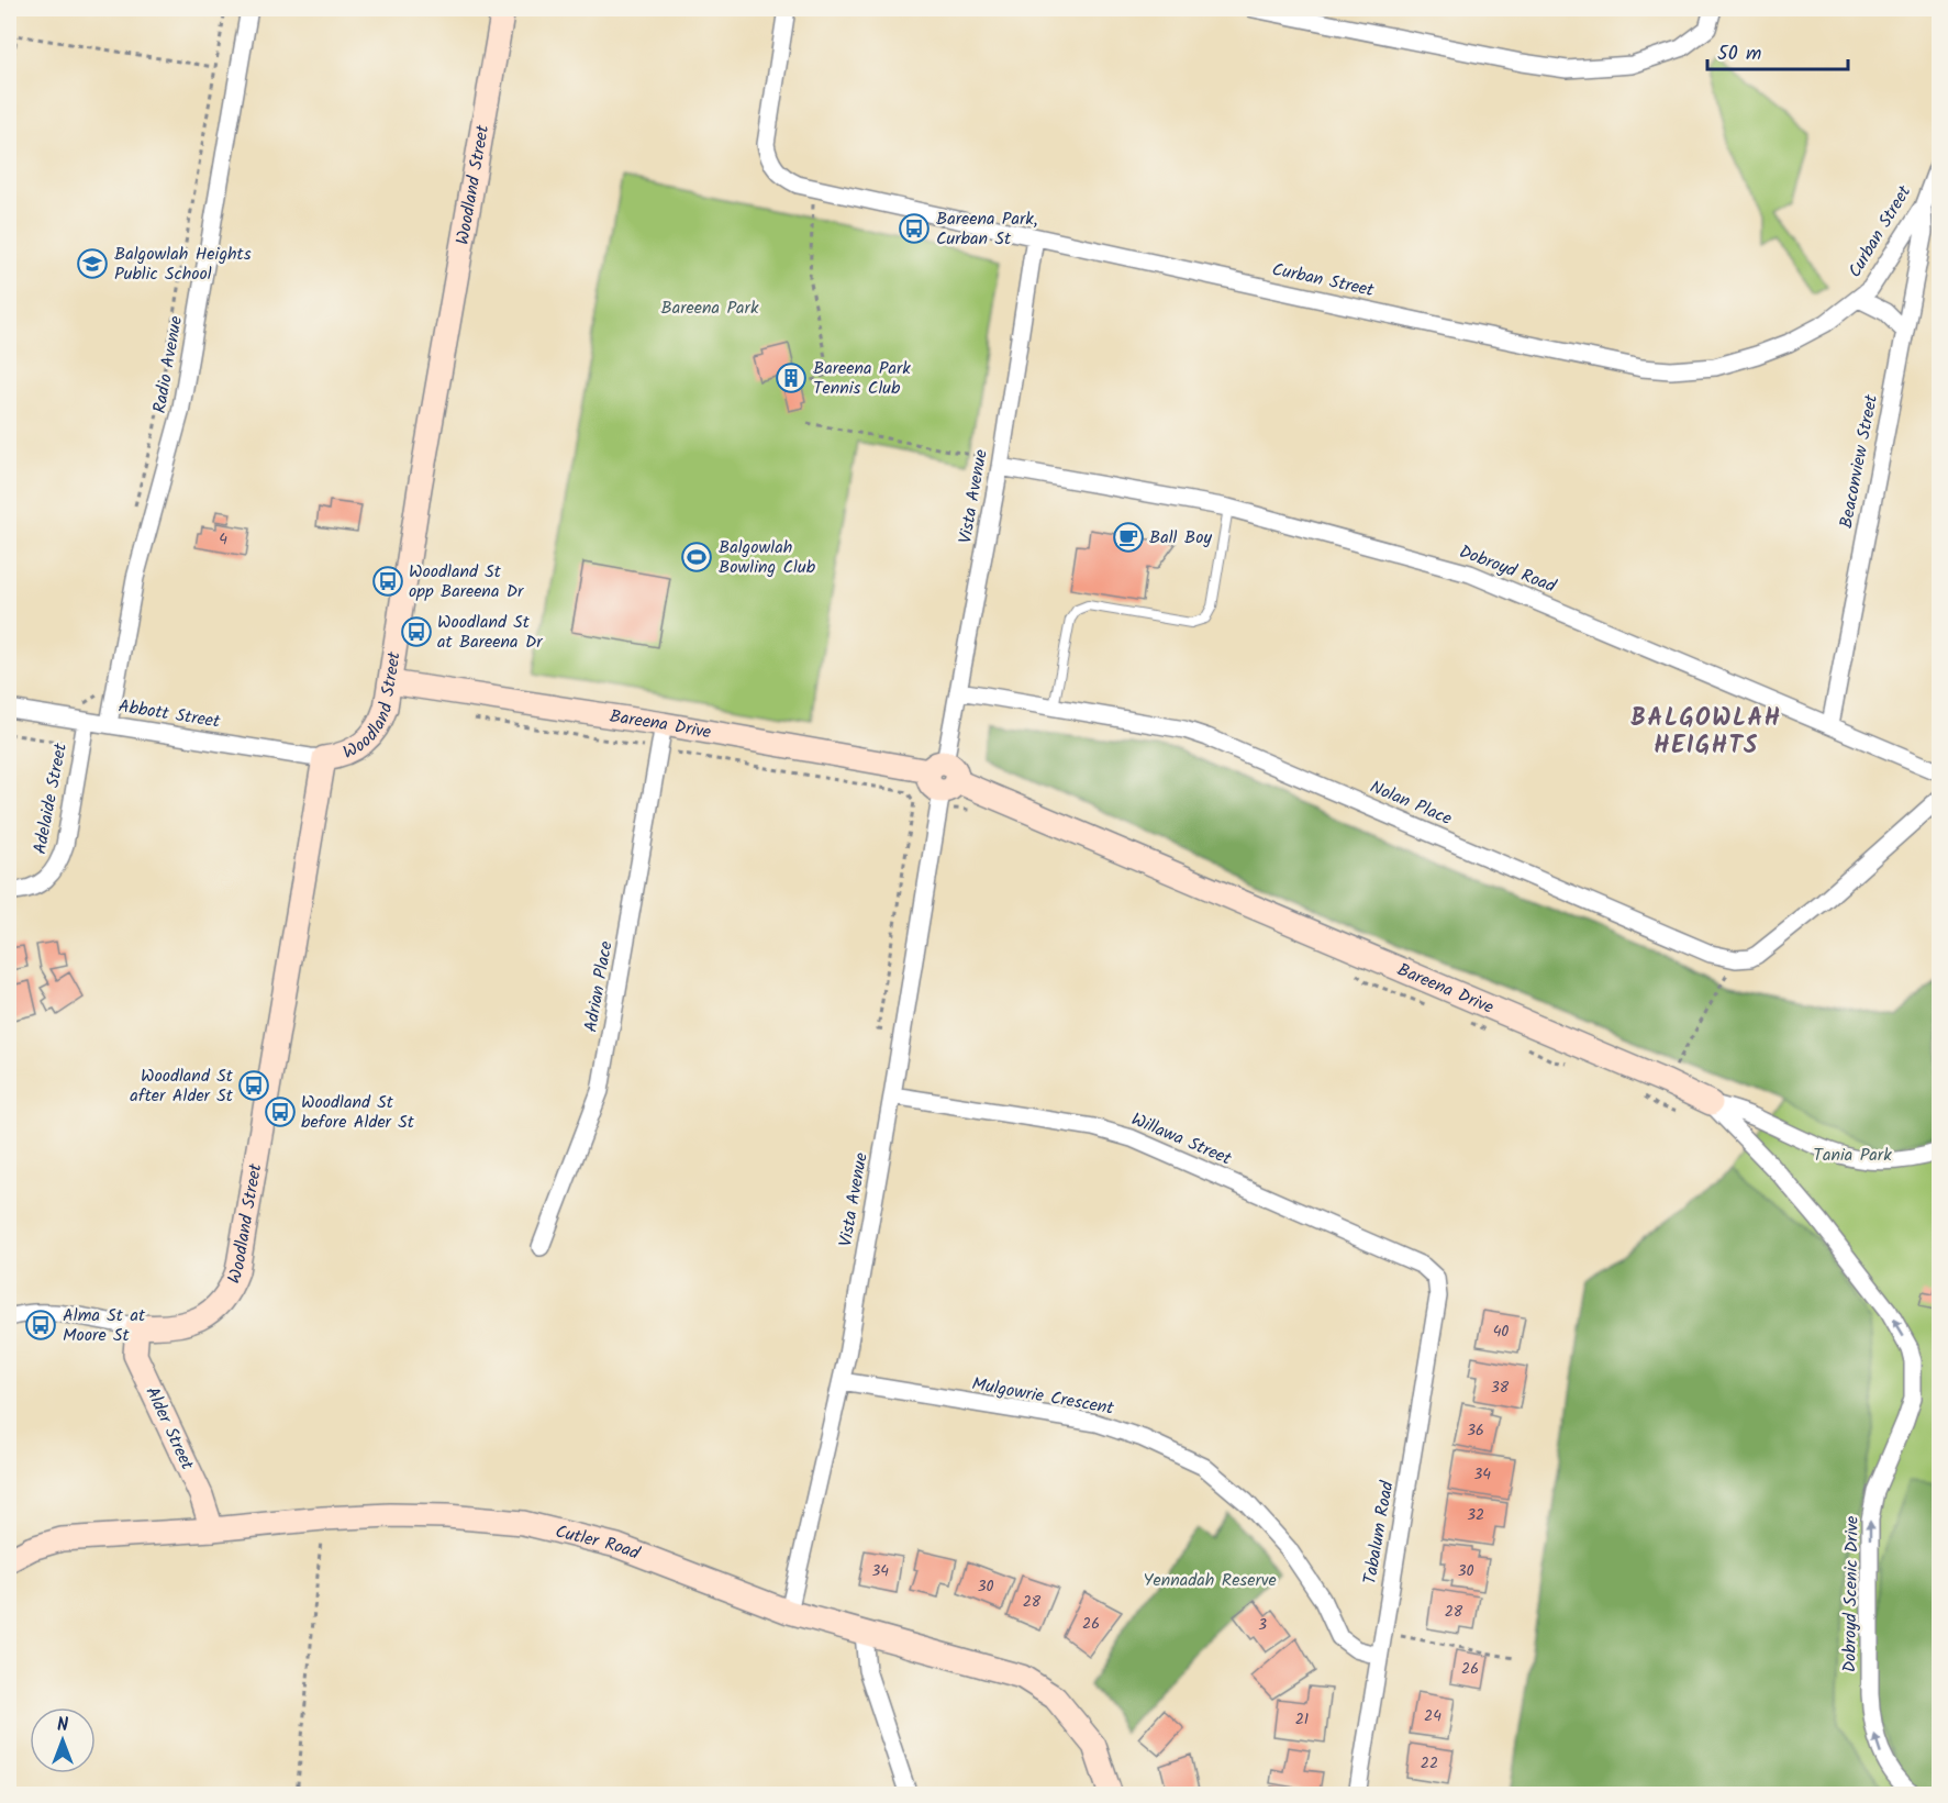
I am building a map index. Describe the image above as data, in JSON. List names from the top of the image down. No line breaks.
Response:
{"streets":{"street":["Woodland Street","Curban Street","Radio Avenue","Beaconview Street","Vista Avenue","Dobroyd Road","Abbott Street","Bareena Drive","Adelaide Street","Nolan Place","Adrian Place","Willawa Street","Mulgowrie Crescent","Alder Street","Tabalum Road","Cutler Road","Dobroyd Scenic Drive"]},"crossings":[["Woodland Street","Abbott Street"],["Woodland Street","Bareena Drive"],["Woodland Street","Alder Street"],["Curban Street","Beaconview Street"],["Curban Street","Vista Avenue"],["Radio Avenue","Abbott Street"],["Beaconview Street","Dobroyd Road"],["Vista Avenue","Dobroyd Road"],["Vista Avenue","Bareena Drive"],["Vista Avenue","Nolan Place"],["Vista Avenue","Willawa Street"],["Vista Avenue","Mulgowrie Crescent"],["Vista Avenue","Cutler Road"],["Abbott Street","Adelaide Street"],["Bareena Drive","Adrian Place"],["Bareena Drive","Dobroyd Scenic Drive"],["Willawa Street","Tabalum Road"],["Mulgowrie Crescent","Tabalum Road"],["Alder Street","Cutler Road"]],"one_way":["Dobroyd Scenic Drive"],"districts":["BALGOWLAH HEIGHTS"],"parks":["Bareena Park","Tania Park","Yennadah Reserve"],"places":{"bus stop":["Bareena Park, Curban St","Woodland St opp Bareena Dr","Woodland St at Bareena Dr","Woodland St after Alder St","Woodland St before Alder St","Alma St at Moore St"],"school or university":["Balgowlah Heights Public School"],"building":["Bareena Park Tennis Club"],"cafe":["Ball Boy"],"sports":["Balgowlah Bowling Club"]},"house_numbers":["4","40","38","36","34","32","34","30","30","28","28","26","3","26","24","21","22"],"scale_bar":"50 m","north":"top"}
